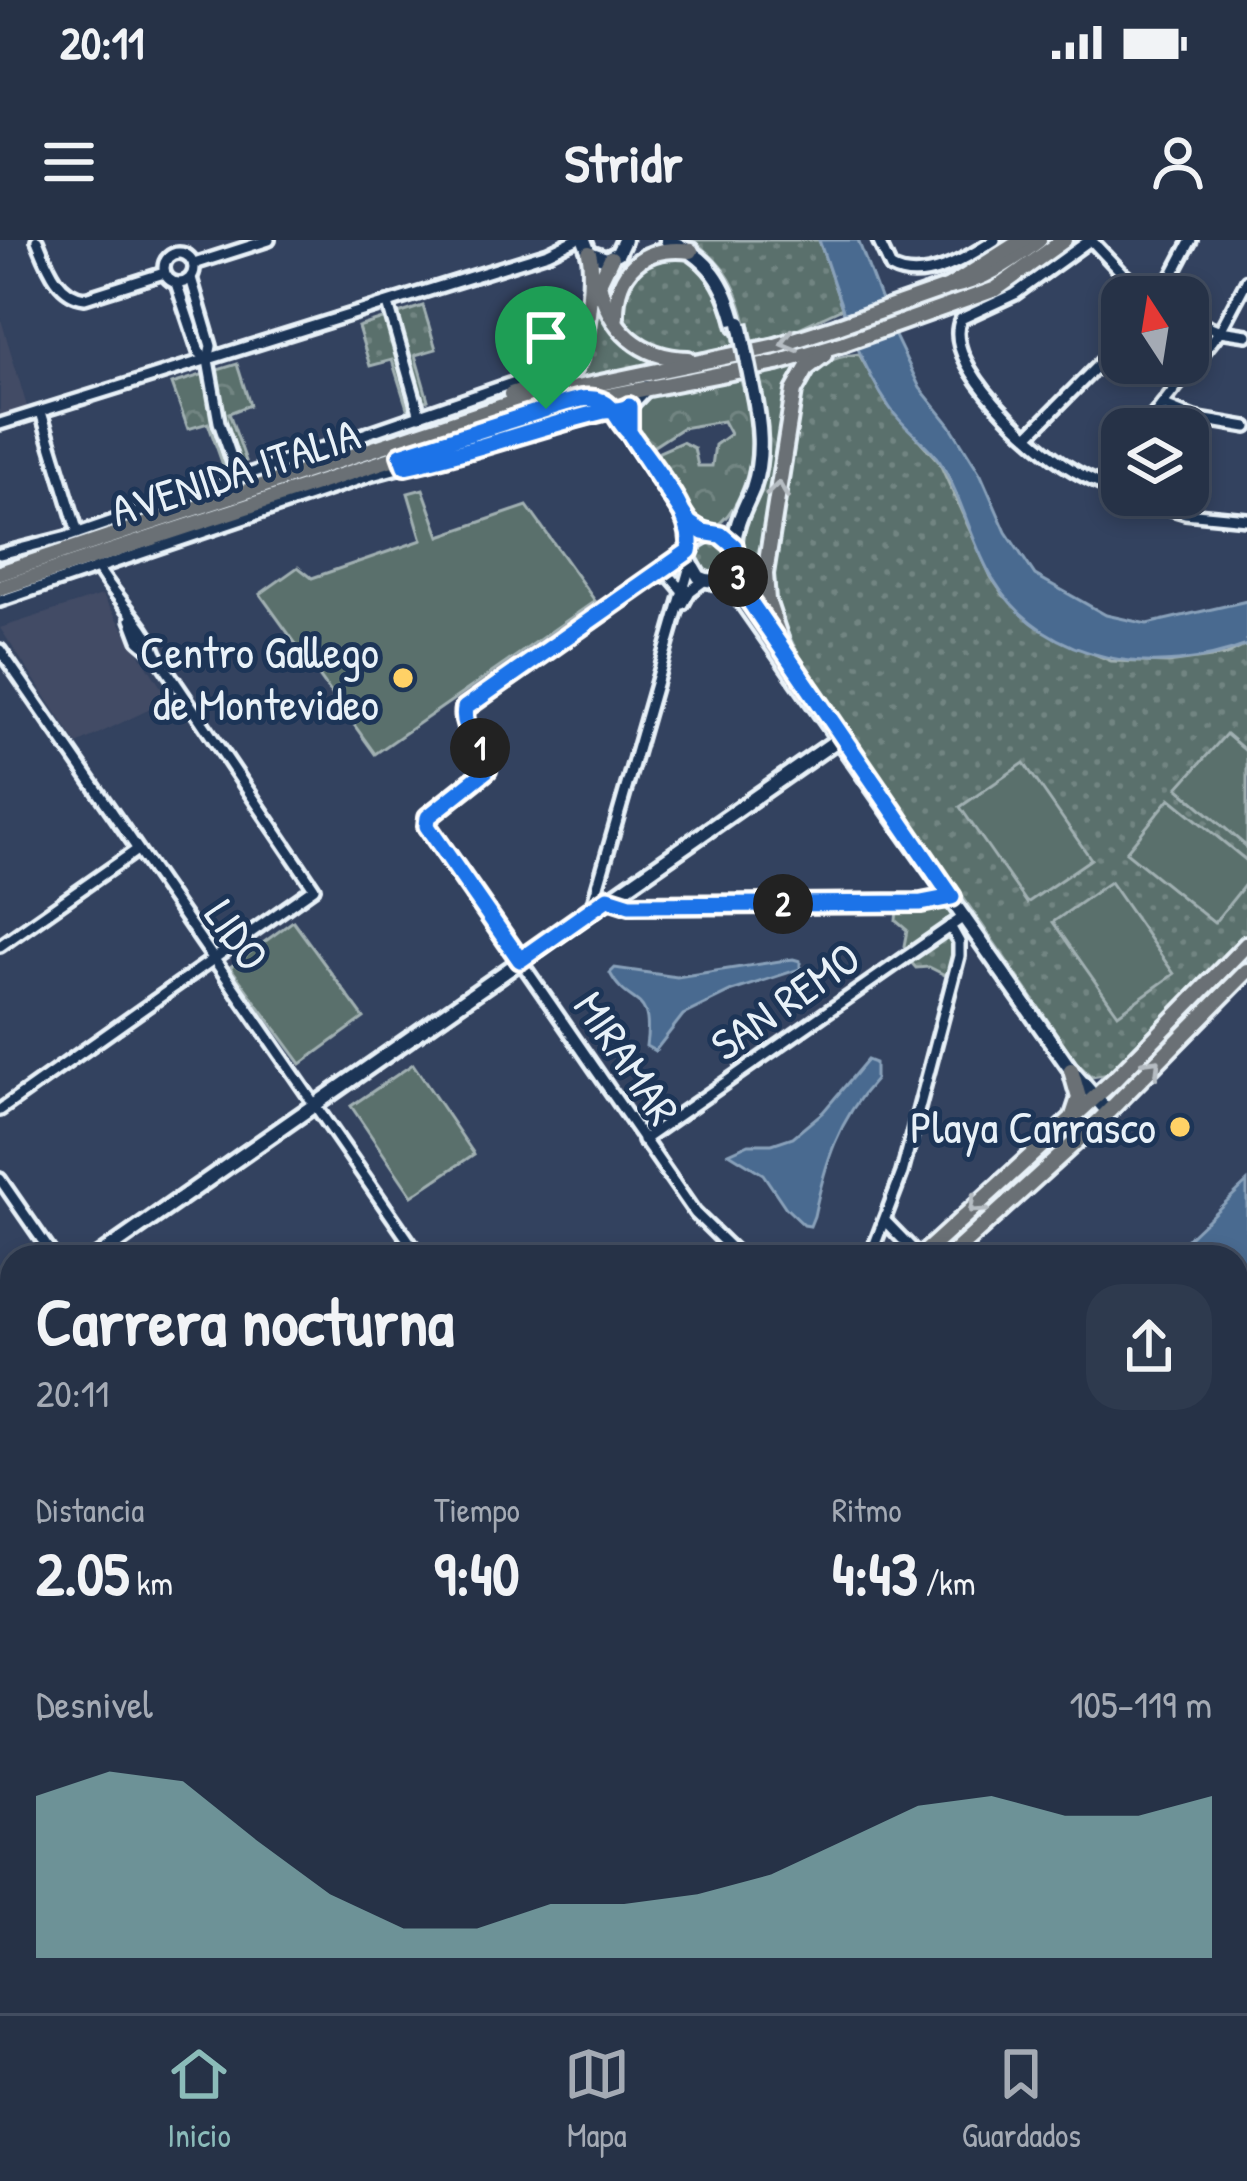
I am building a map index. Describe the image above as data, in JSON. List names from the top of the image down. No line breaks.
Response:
{"streets":{"main road":["AVENIDA ITALIA"],"street":["LIDO","SAN REMO","MIRAMAR"]},"crossings":[["SAN REMO","MIRAMAR"]],"places":["Centro Gallego de Montevideo","Playa Carrasco"],"north":"top","page":{"status":"20:11","header":"Stridr","pins":["3","1","2"],"heading":["Carrera nocturna","20:11"],"stats":[["Distancia","2.05 km"],["Tiempo","9:40"],["Ritmo","4:43 /km"]],"chart":["Desnivel","105–119 m"],"tabs":["Inicio","Mapa","Guardados"]}}
